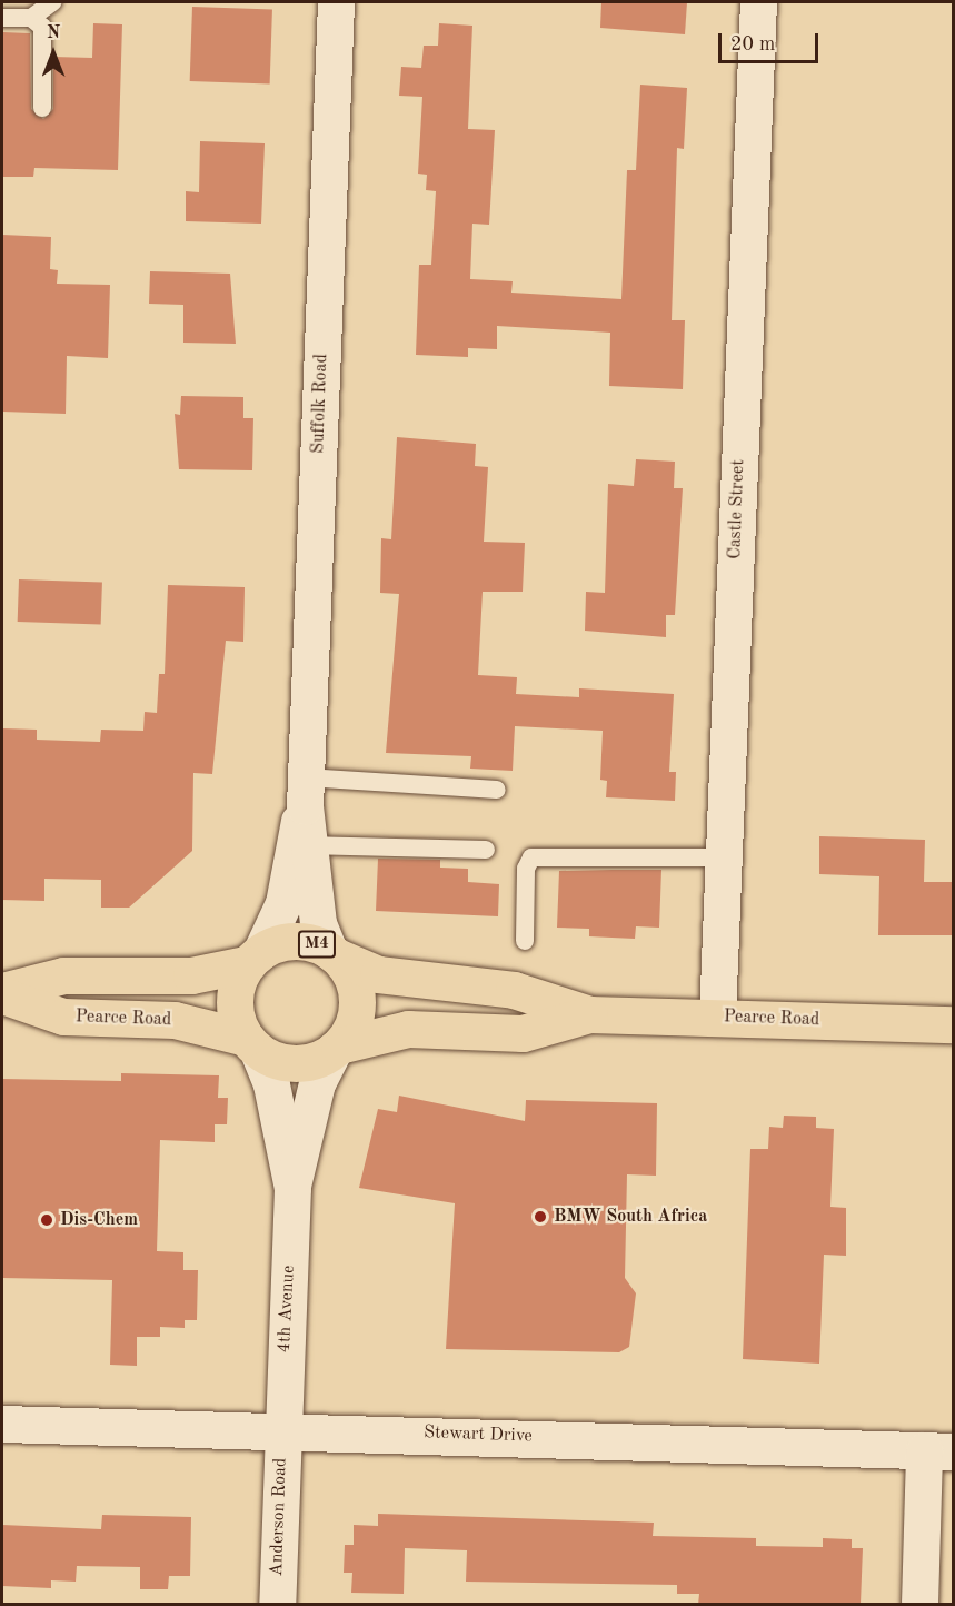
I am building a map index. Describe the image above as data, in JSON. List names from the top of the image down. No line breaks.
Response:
{"streets":{"main road":["M4","Pearce Road"],"street":["Suffolk Road","Castle Street","4th Avenue","Stewart Drive","Anderson Road"]},"crossings":[["Suffolk Road","M4"],["Suffolk Road","Pearce Road"],["Suffolk Road","4th Avenue"],["Castle Street","Pearce Road"],["M4","Pearce Road"],["M4","4th Avenue"],["Pearce Road","4th Avenue"],["4th Avenue","Stewart Drive"],["4th Avenue","Anderson Road"],["Stewart Drive","Anderson Road"]],"places":["BMW South Africa","Dis-Chem"],"scale_bar":"20 m","north":"top"}
